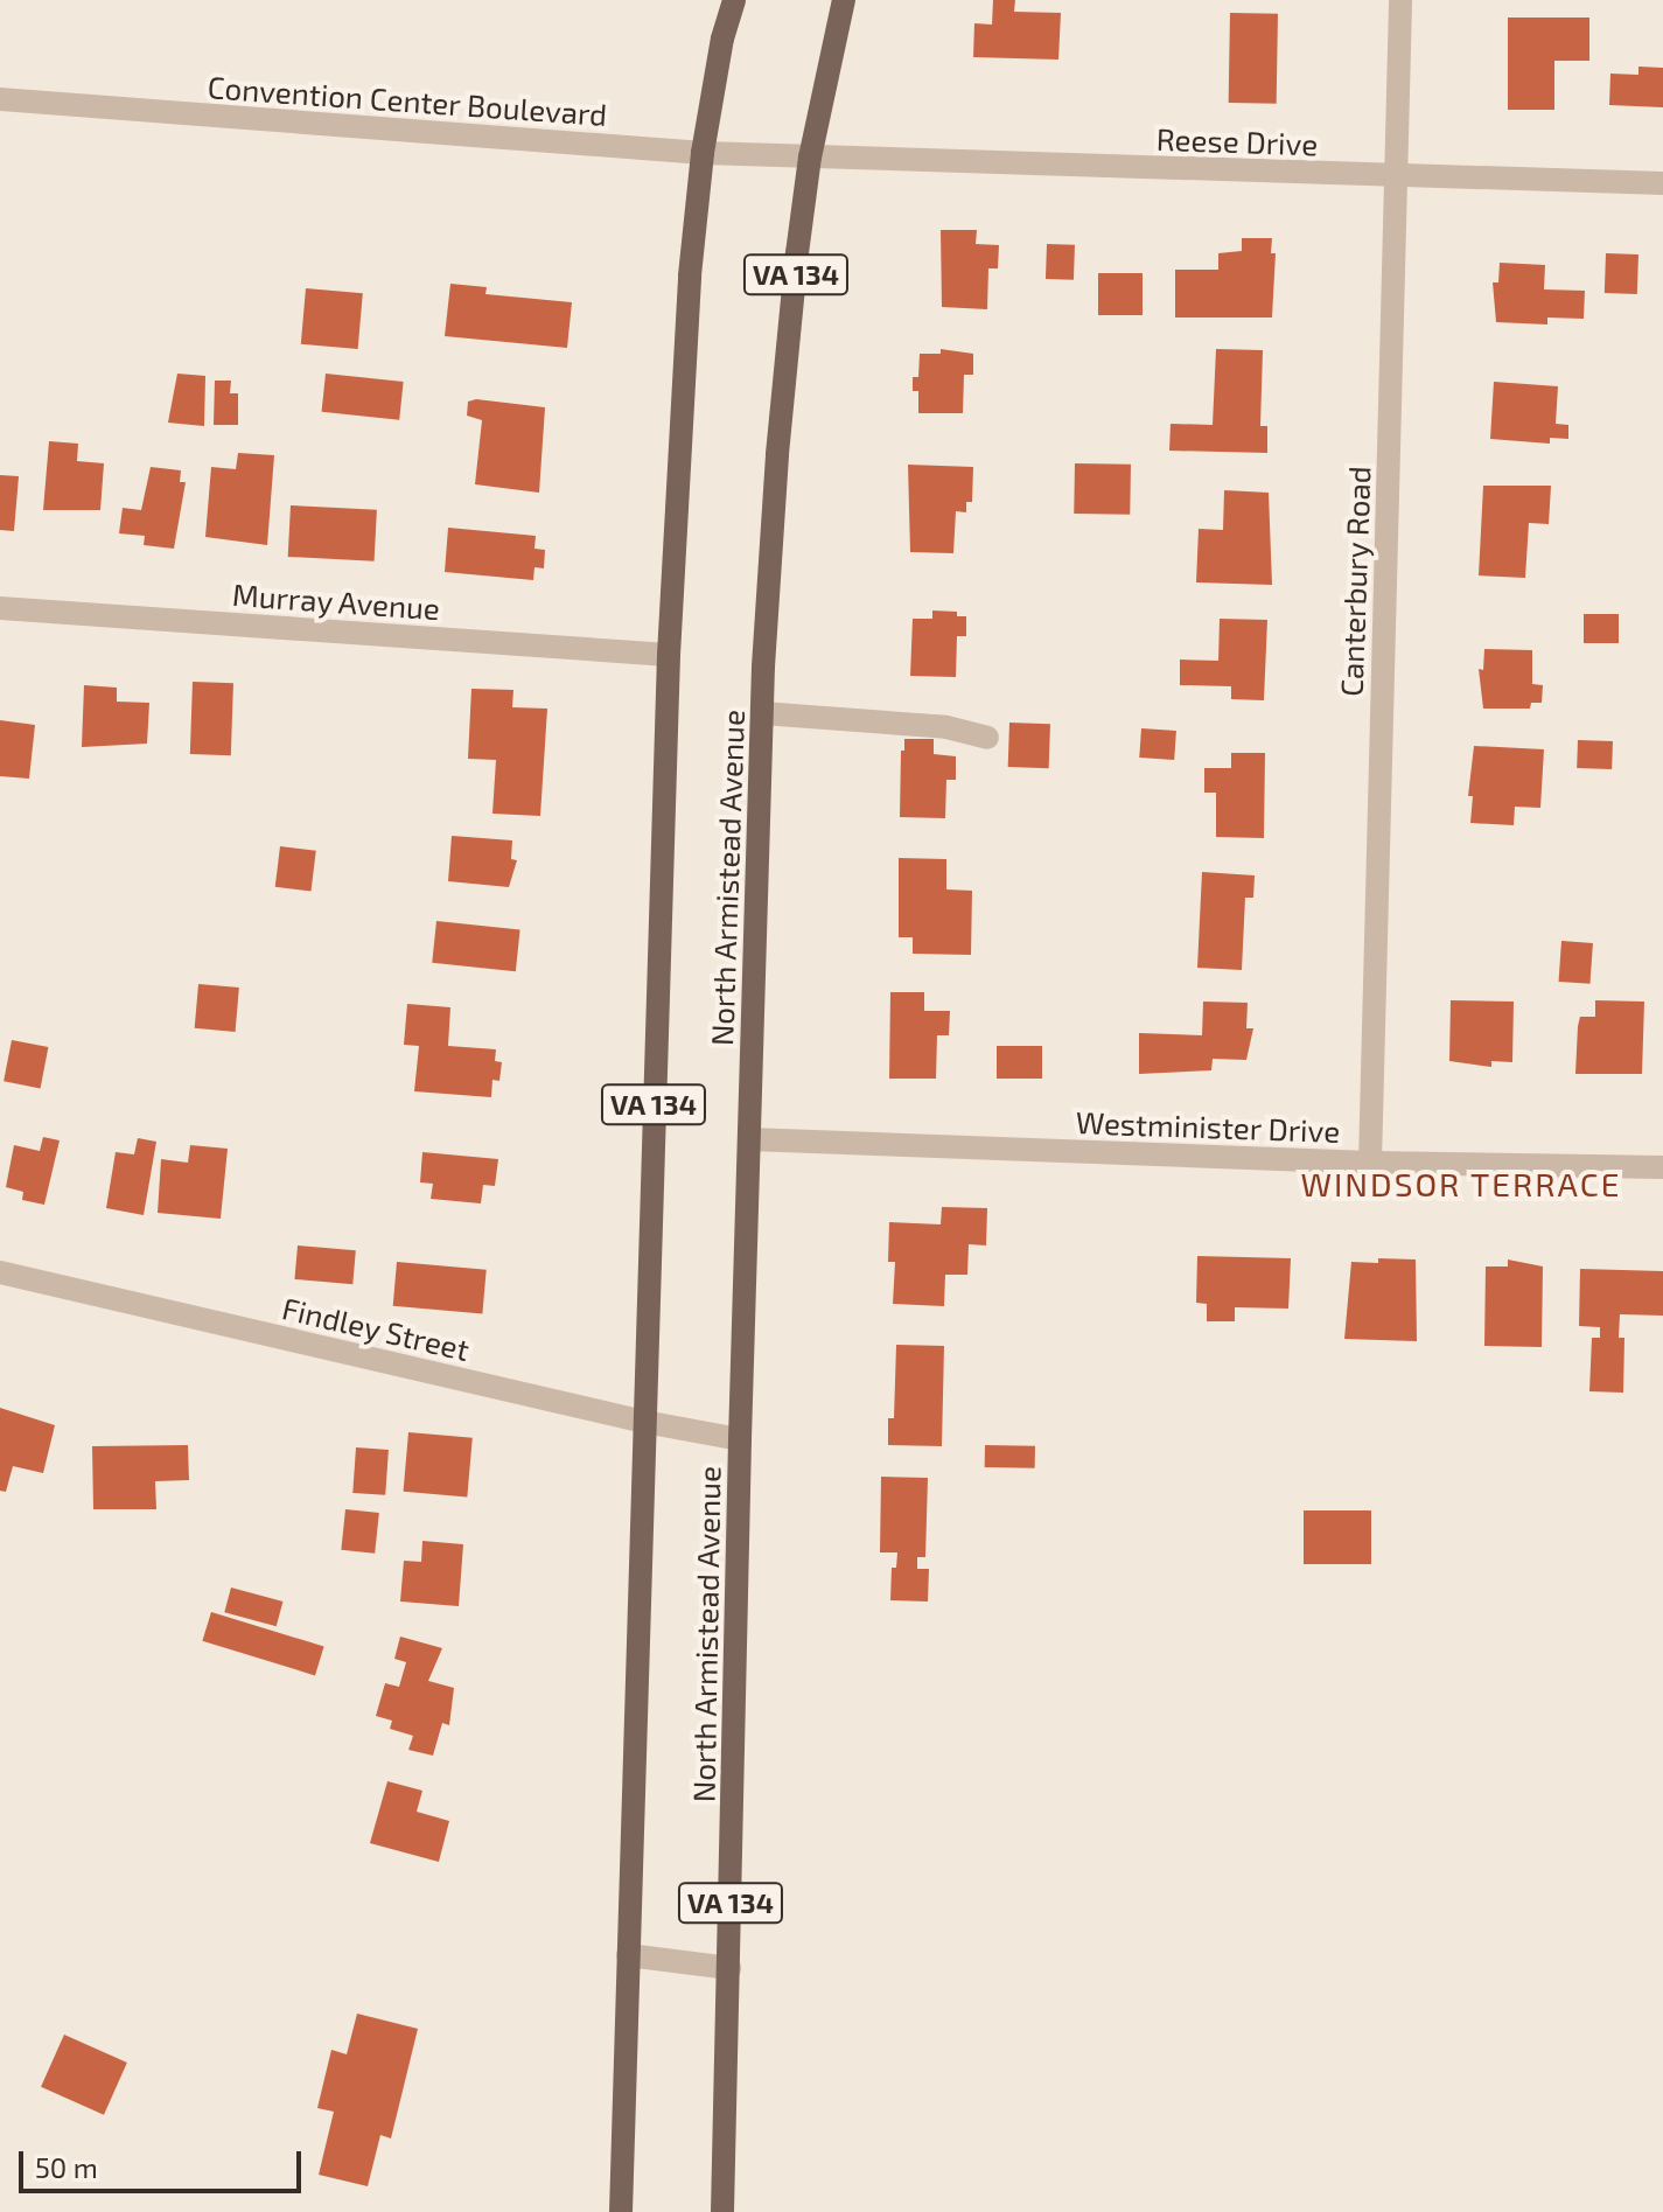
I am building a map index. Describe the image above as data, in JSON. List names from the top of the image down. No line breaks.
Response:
{"streets":{"main road":["VA 134","North Armistead Avenue"],"street":["Convention Center Boulevard","Reese Drive","Canterbury Road","Murray Avenue","Westminister Drive","Findley Street"]},"crossings":[["Convention Center Boulevard","Reese Drive"],["Convention Center Boulevard","VA 134"],["Convention Center Boulevard","North Armistead Avenue"],["Reese Drive","Canterbury Road"],["Reese Drive","North Armistead Avenue"],["VA 134","Murray Avenue"],["VA 134","Findley Street"],["Canterbury Road","Westminister Drive"],["North Armistead Avenue","Westminister Drive"],["North Armistead Avenue","Findley Street"]],"districts":["WINDSOR TERRACE"],"scale_bar":"50 m"}
